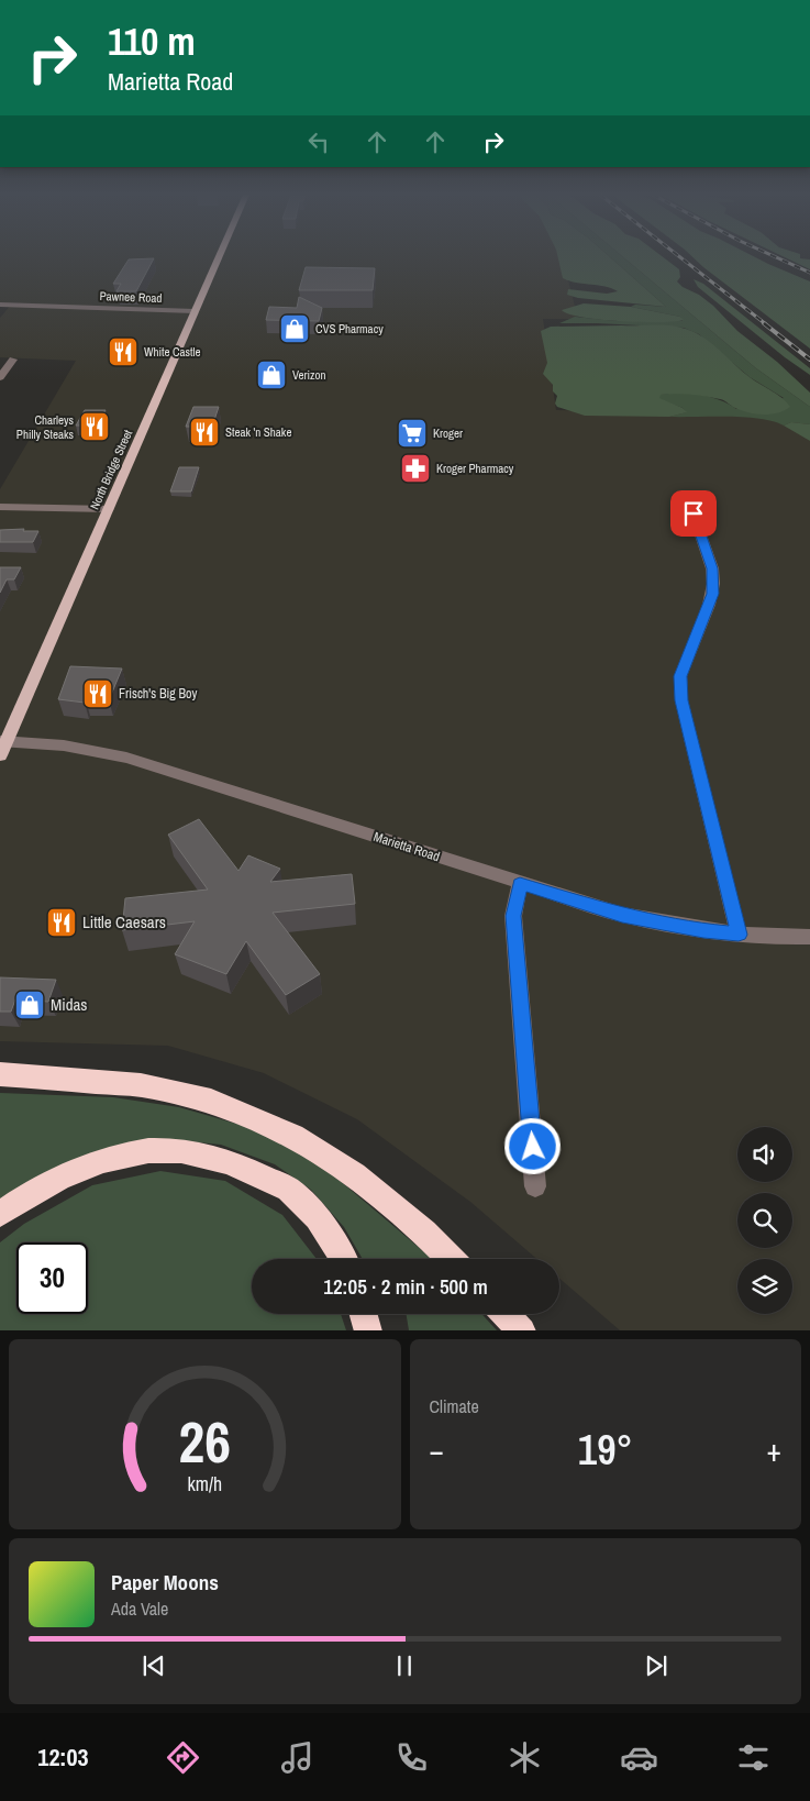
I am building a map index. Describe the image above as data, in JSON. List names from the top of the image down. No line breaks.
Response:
{"streets":{"main road":["North Bridge Street"],"street":["Pawnee Road","Marietta Road"]},"crossings":[["Pawnee Road","North Bridge Street"],["North Bridge Street","Marietta Road"]],"places":{"shop":["CVS Pharmacy","Verizon","Midas"],"restaurant":["White Castle","Charleys Philly Steaks","Steak 'n Shake","Frisch's Big Boy","Little Caesars"],"supermarket":["Kroger"],"pharmacy":["Kroger Pharmacy"]},"page":{"turn":["110 m","Marietta Road"],"limit":"30","trip":"12:05 · 2 min · 500 m","tile":"Climate","heat":["−","19°","+"],"song":["Paper Moons","Ada Vale"],"tabs":"12:03","gauge":["26","km/h"]}}
